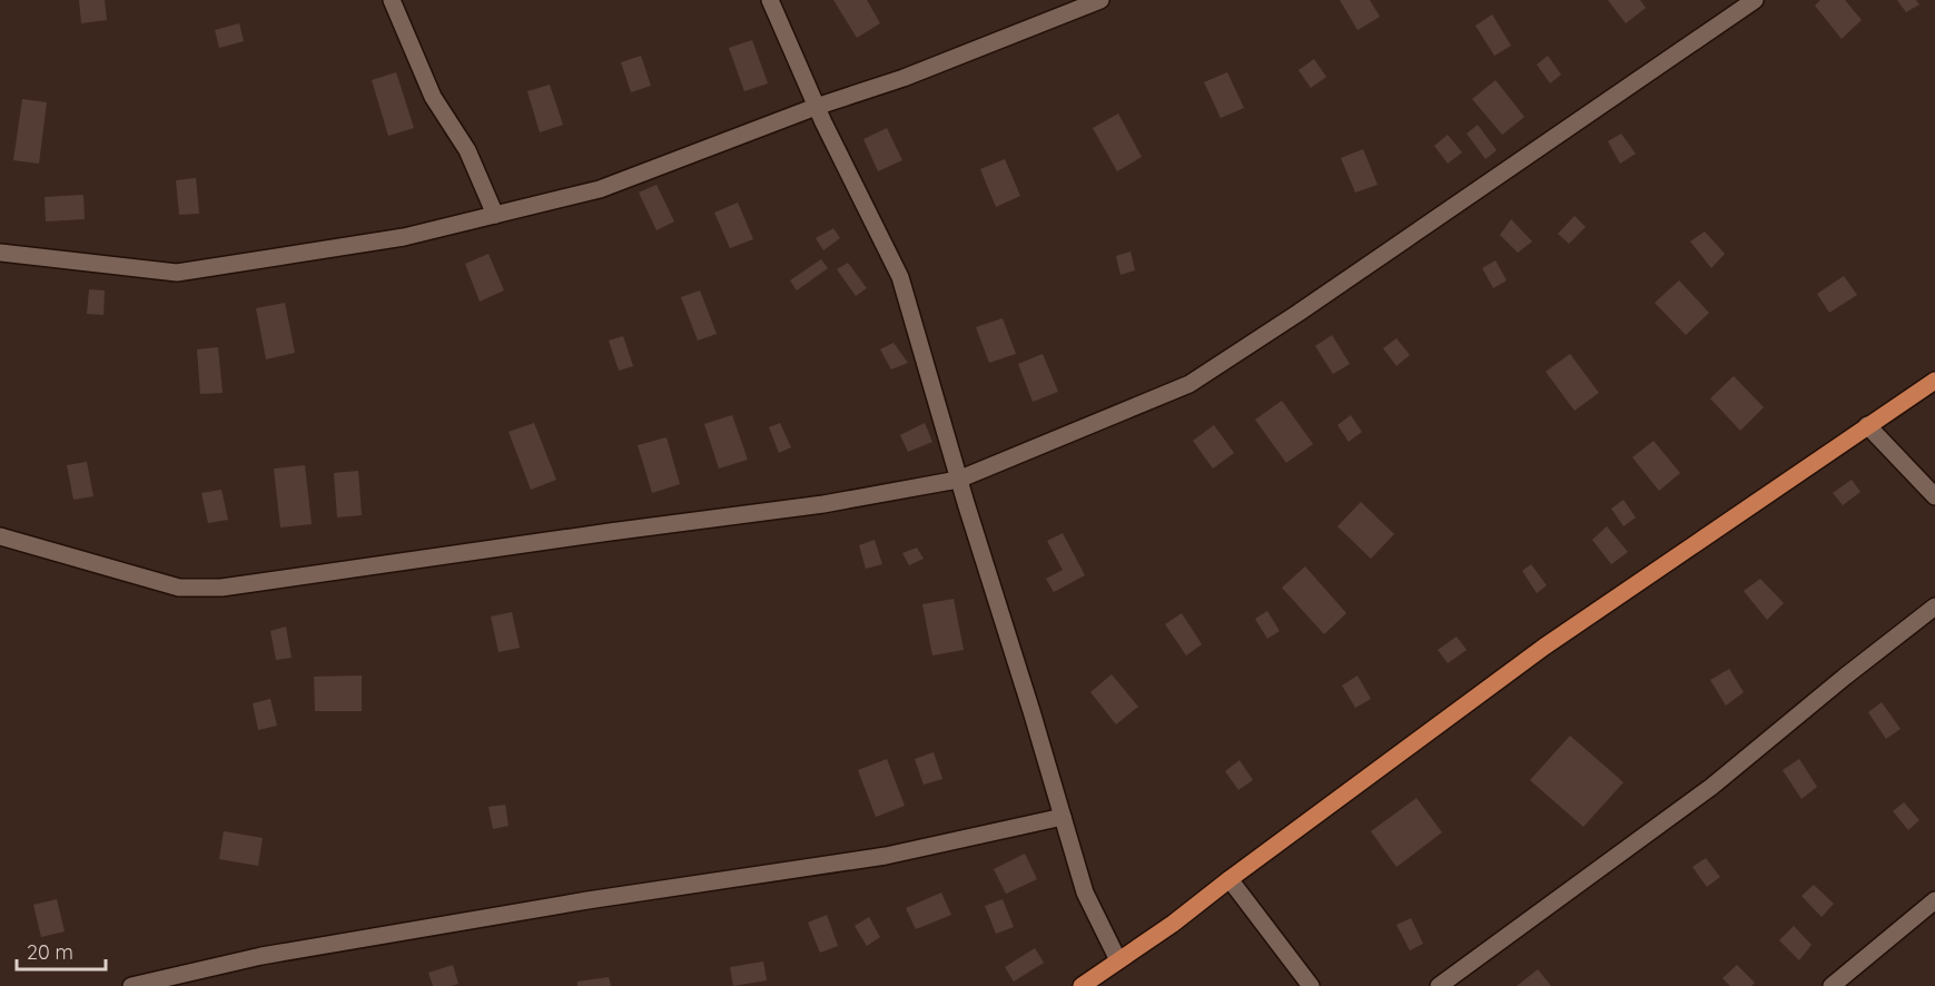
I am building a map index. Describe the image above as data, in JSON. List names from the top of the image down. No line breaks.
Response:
{"scale_bar":"20 m"}
